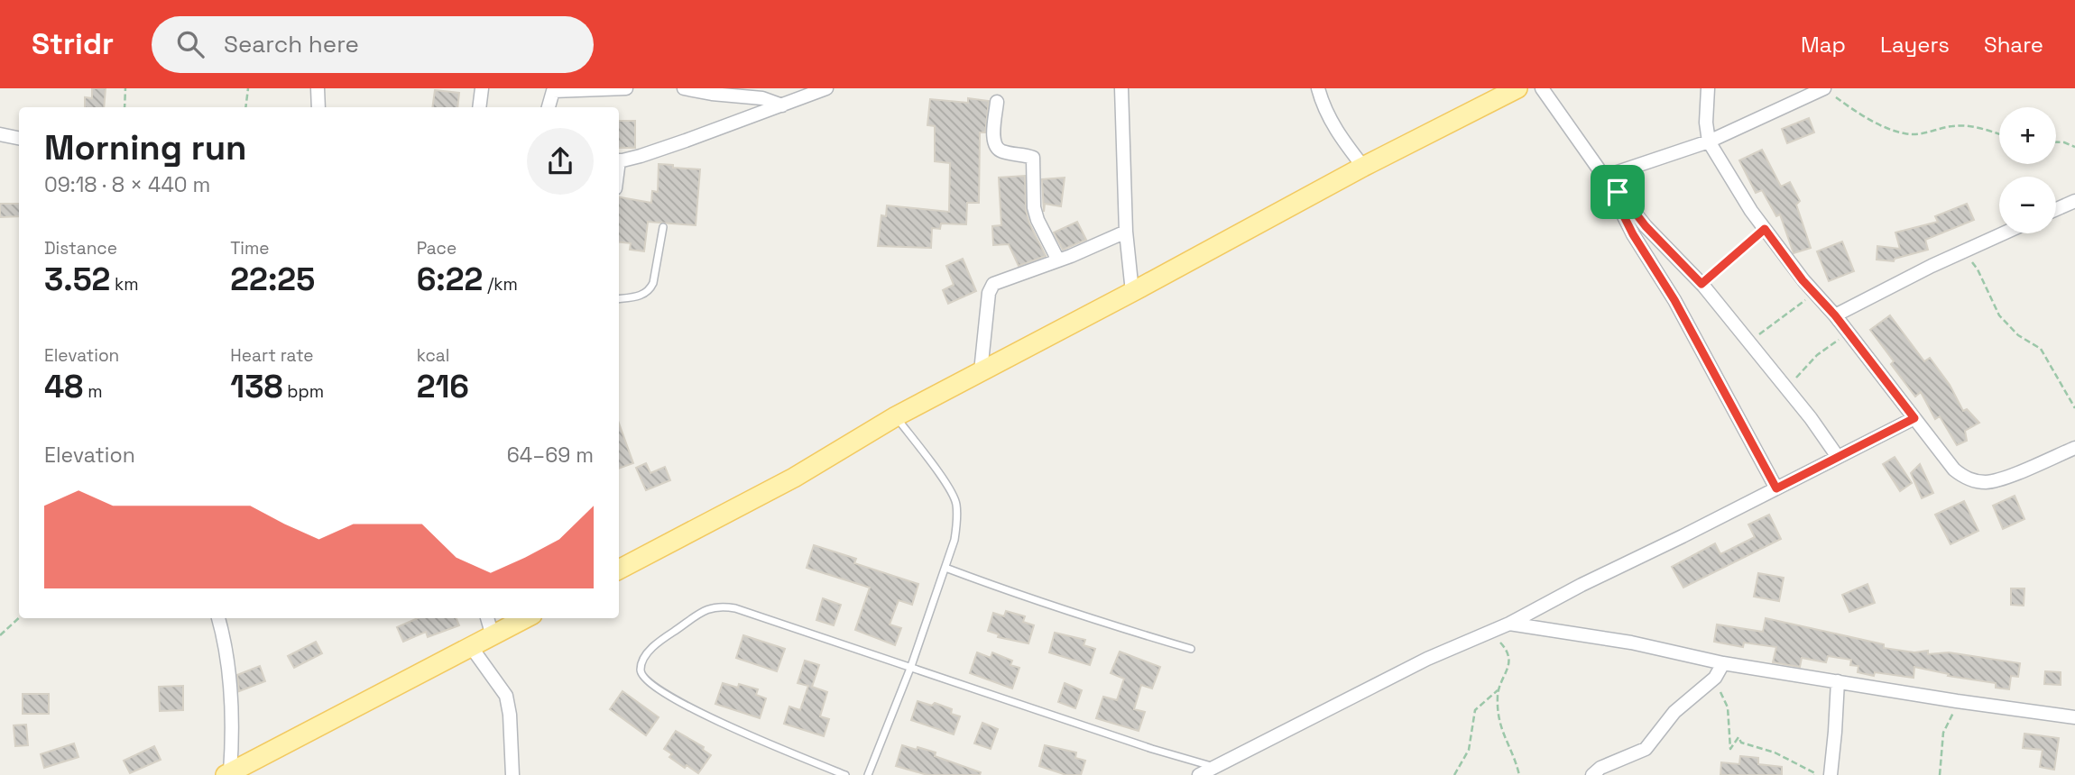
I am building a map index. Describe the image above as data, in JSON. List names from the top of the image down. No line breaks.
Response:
{"page":{"header":"Stridr","search":"Search here","nav":["Map","Layers","Share"],"map_buttons":["+","−"],"heading":["Morning run","09:18 · 8 × 440 m"],"stats":[["Distance","3.52 km"],["Time","22:25"],["Pace","6:22 /km"],["Elevation","48 m"],["Heart rate","138 bpm"],["kcal","216"]],"chart":["Elevation","64–69 m"]}}
